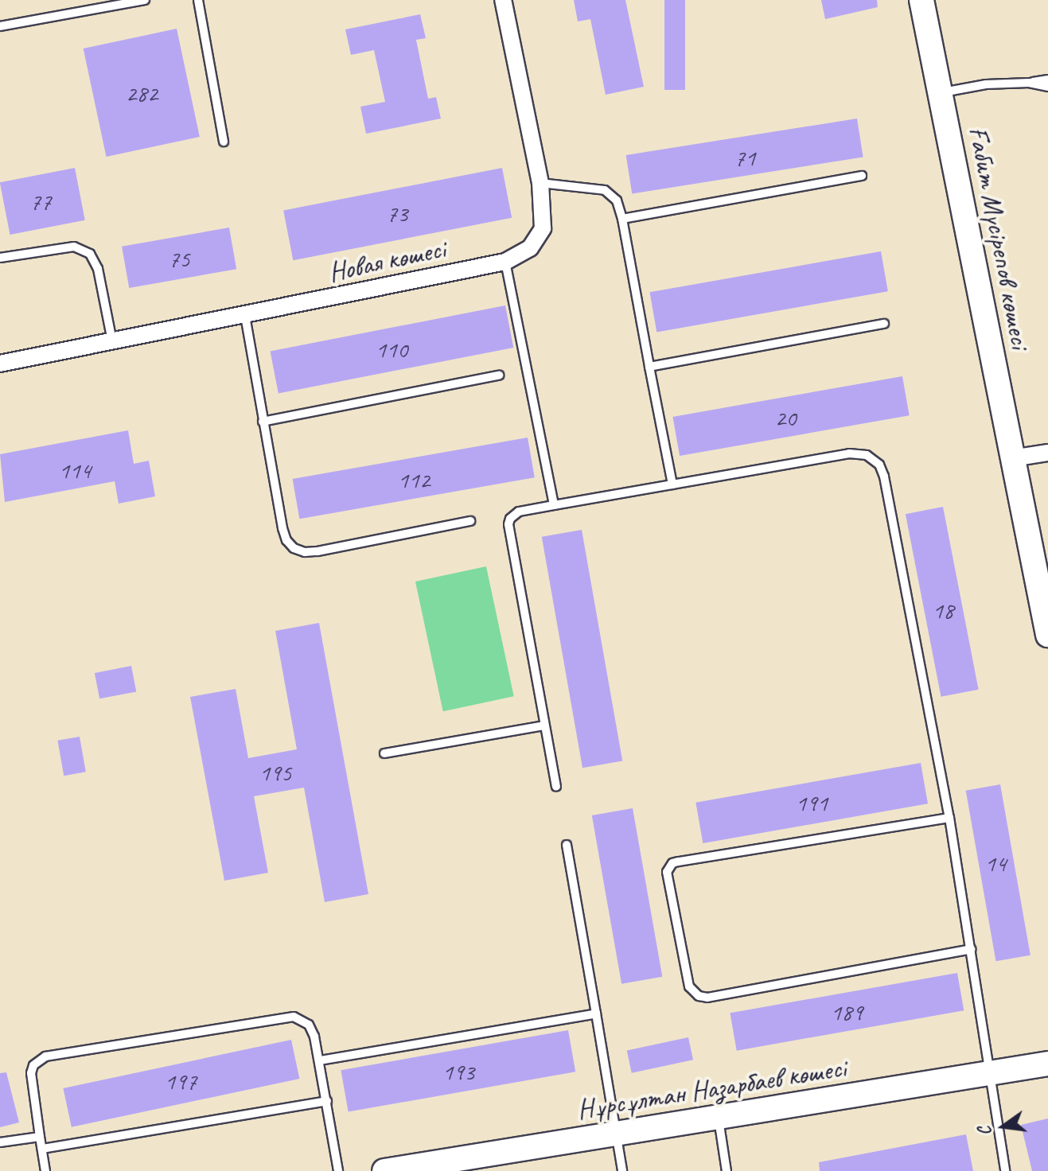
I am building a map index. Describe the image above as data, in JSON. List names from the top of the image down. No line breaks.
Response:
{"streets":{"main road":["Ғабит Мүсірепов көшесі","Нұрсұлтан Назарбаев көшесі"],"street":["Новая көшесі"]},"house_numbers":["282","71","77","73","75","110","20","114","112","18","195","191","14","189","193","197"],"north":"left"}
